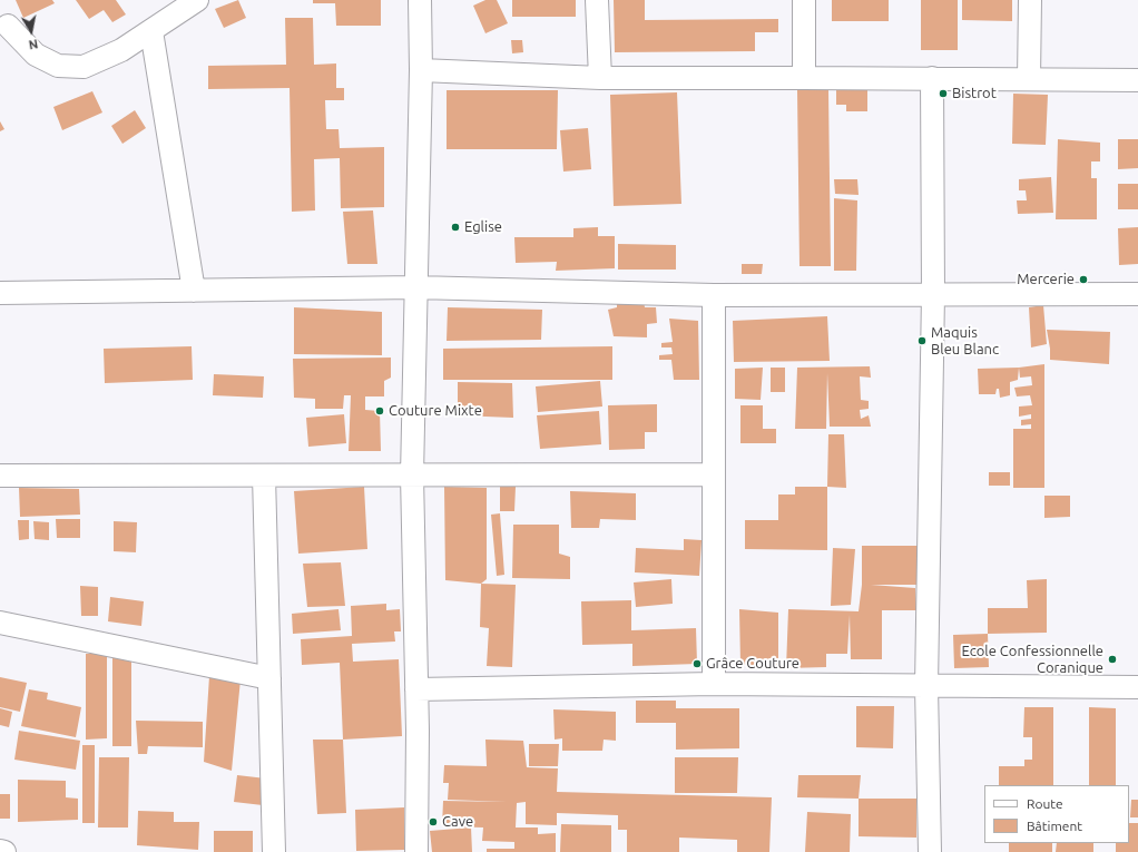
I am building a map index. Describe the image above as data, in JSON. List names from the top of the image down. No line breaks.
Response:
{"places":["Bistrot","Eglise","Mercerie","Maquis Bleu Blanc","Couture Mixte","Ecole Confessionnelle Coranique","Grâce Couture","Cave"],"legend":["Route","Bâtiment"],"north":"bottom"}
